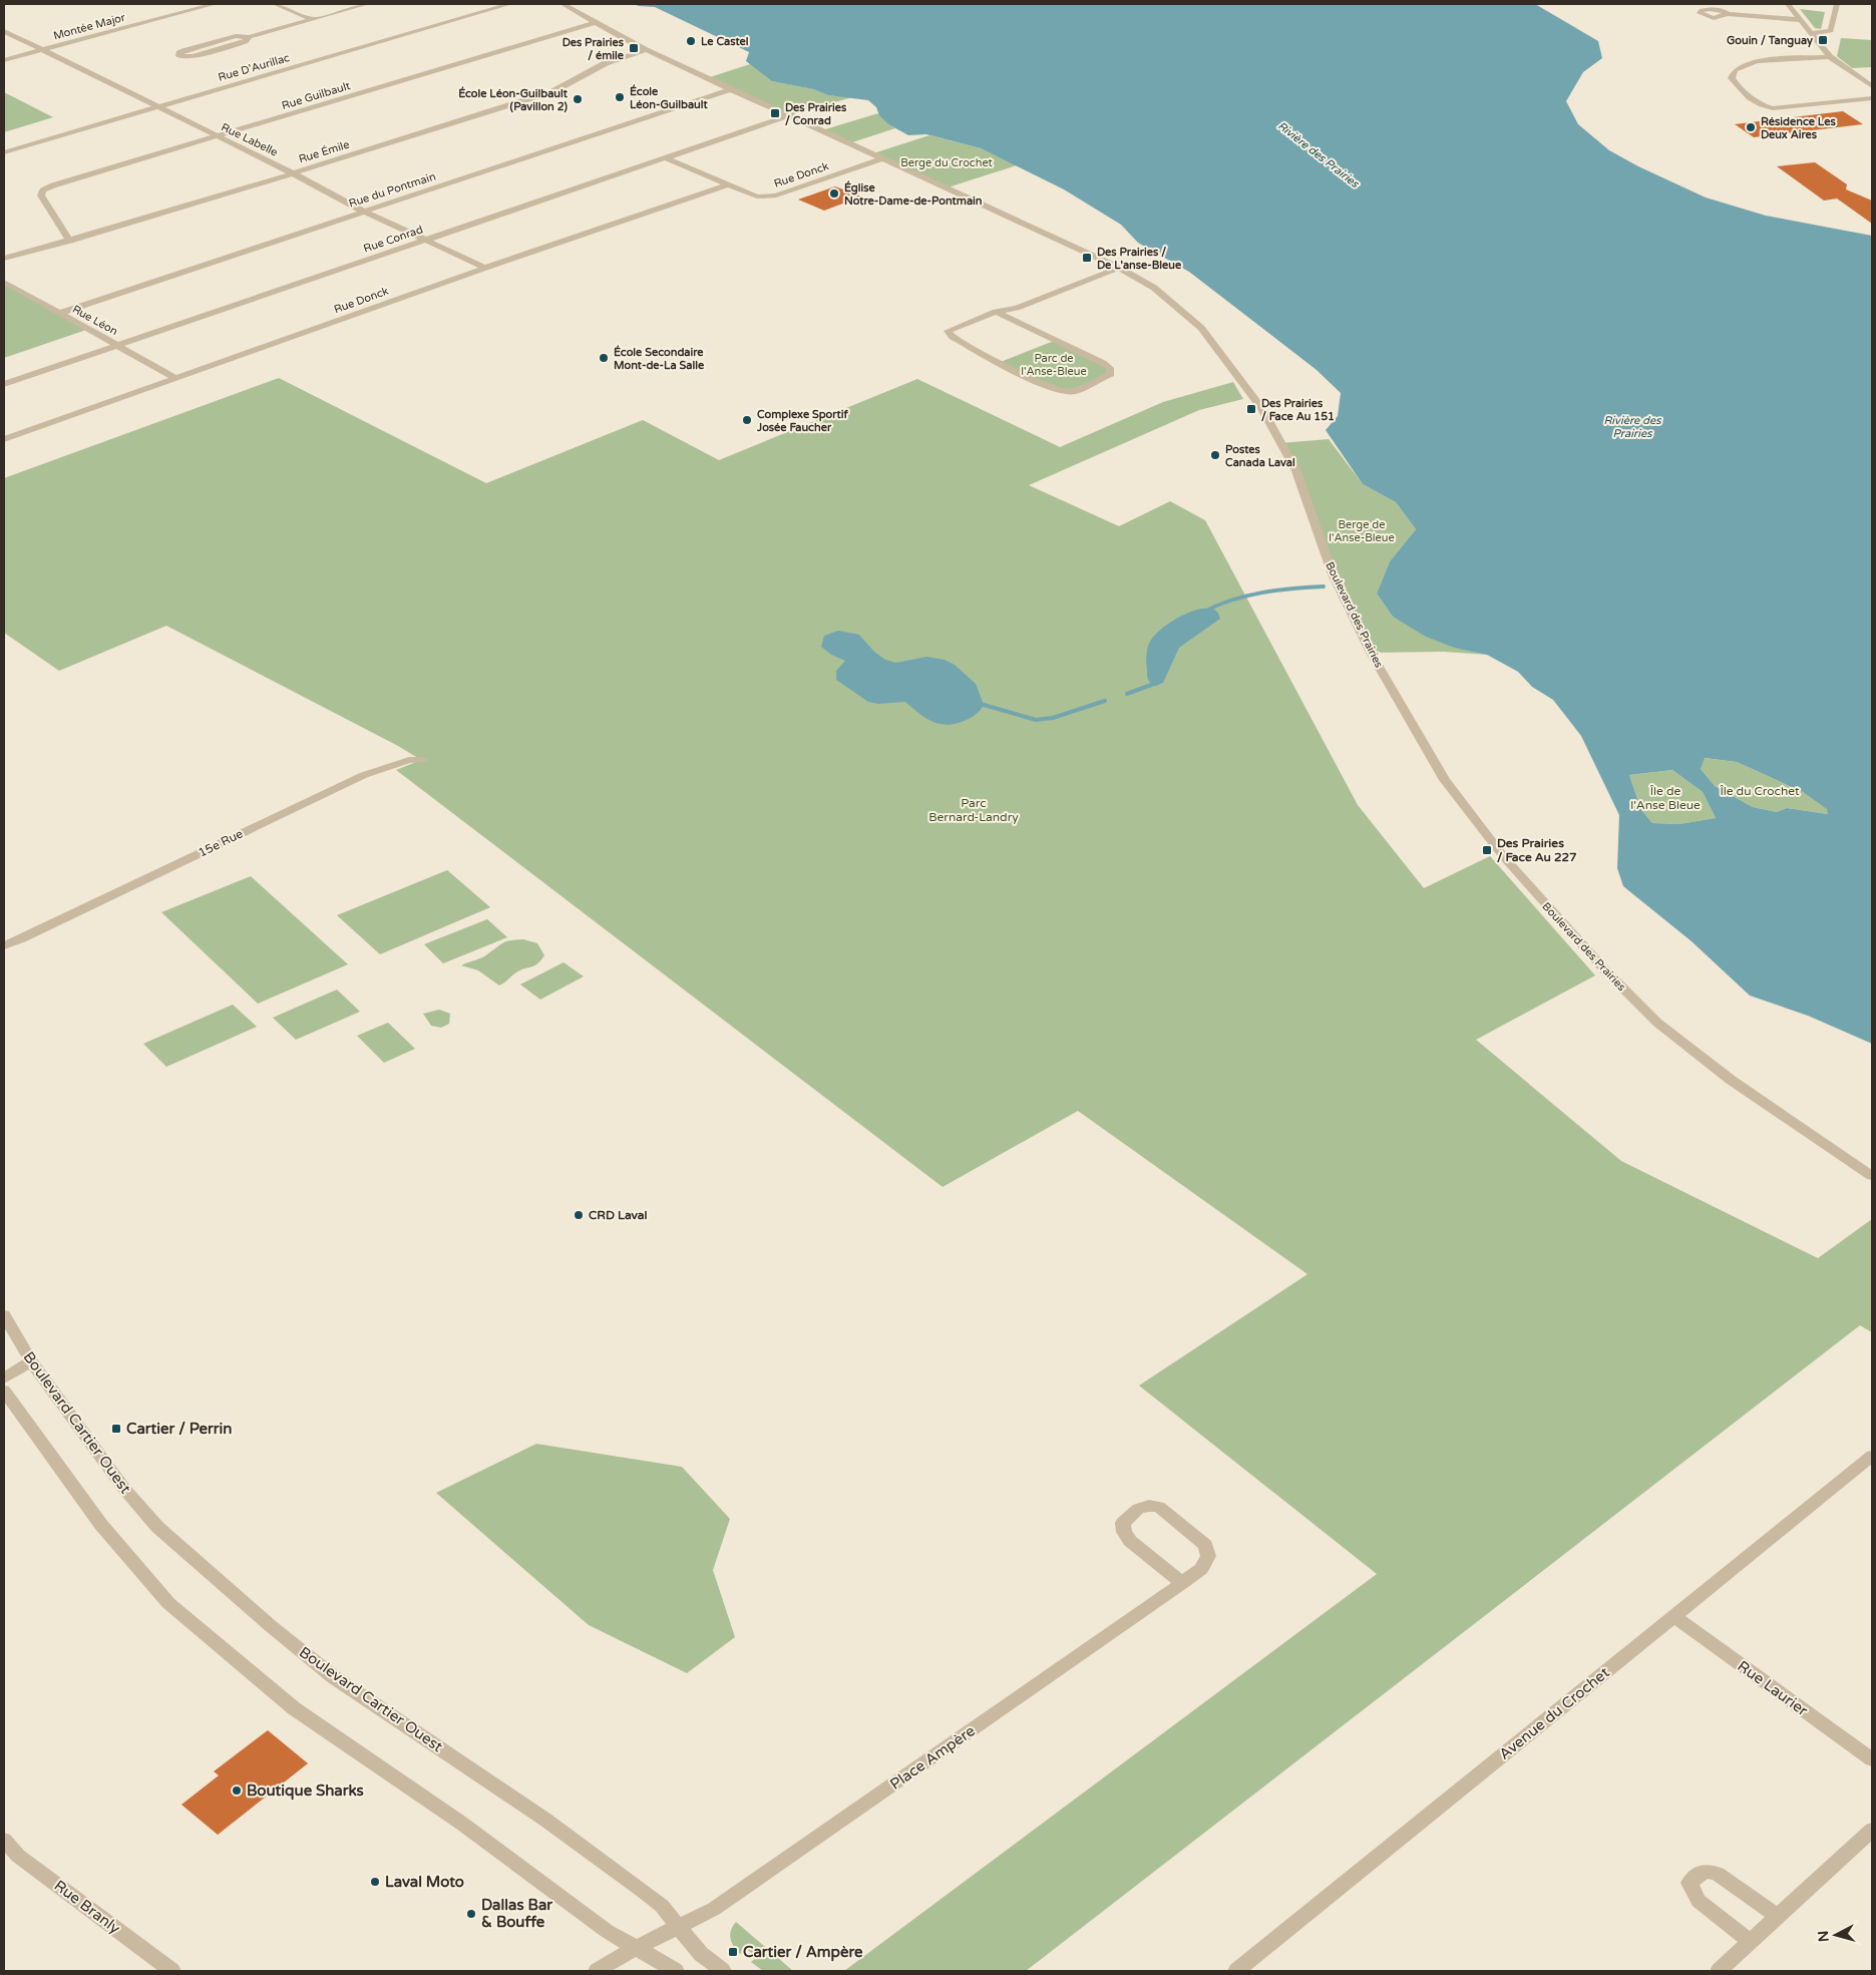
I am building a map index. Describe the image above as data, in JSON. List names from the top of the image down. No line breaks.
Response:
{"streets":{"street":["Montée Major","Rue D'Aurillac","Rue Guilbault","Rue Labelle","Rue Émile","Rue Donck","Rue du Pontmain","Rue Conrad","Rue Léon","Boulevard des Prairies","15e Rue","Boulevard Cartier Ouest","Rue Laurier","Avenue du Crochet","Place Ampère","Rue Branly"]},"crossings":[["Montée Major","Rue Labelle"],["Rue D'Aurillac","Rue Labelle"],["Rue Guilbault","Rue Labelle"],["Rue Guilbault","Rue Émile"],["Rue Guilbault","Boulevard des Prairies"],["Rue Labelle","Rue Émile"],["Rue Labelle","Rue Donck"],["Rue Labelle","Rue du Pontmain"],["Rue Labelle","Rue Conrad"],["Rue Émile","Boulevard des Prairies"],["Rue Donck","Rue Conrad"],["Rue Donck","Rue Léon"],["Rue Donck","Boulevard des Prairies"],["Rue du Pontmain","Rue Léon"],["Rue du Pontmain","Boulevard des Prairies"],["Rue Conrad","Rue Léon"],["Rue Conrad","Boulevard des Prairies"],["Boulevard Cartier Ouest","Place Ampère"],["Rue Laurier","Avenue du Crochet"]],"water":["Rivière des Prairies"],"parks":["Berge du Crochet","Parc de l'Anse-Bleue","Berge de l'Anse-Bleue","Île de l'Anse Bleue","Île du Crochet","Parc Bernard-Landry"],"places":{"transit":["Gouin / Tanguay","Des Prairies / émile","Des Prairies / Conrad","Des Prairies / De L'anse-Bleue","Des Prairies / Face Au 151","Des Prairies / Face Au 227","Cartier / Perrin","Cartier / Ampère"],"other":["Le Castel","École Léon-Guilbault","École Léon-Guilbault (Pavillon 2)","Résidence Les Deux Aires","Église Notre-Dame-de-Pontmain","École Secondaire Mont-de-La Salle","Complexe Sportif Josée Faucher","Postes Canada Laval","CRD Laval","Boutique Sharks","Laval Moto","Dallas Bar & Bouffe"]},"north":"left"}
